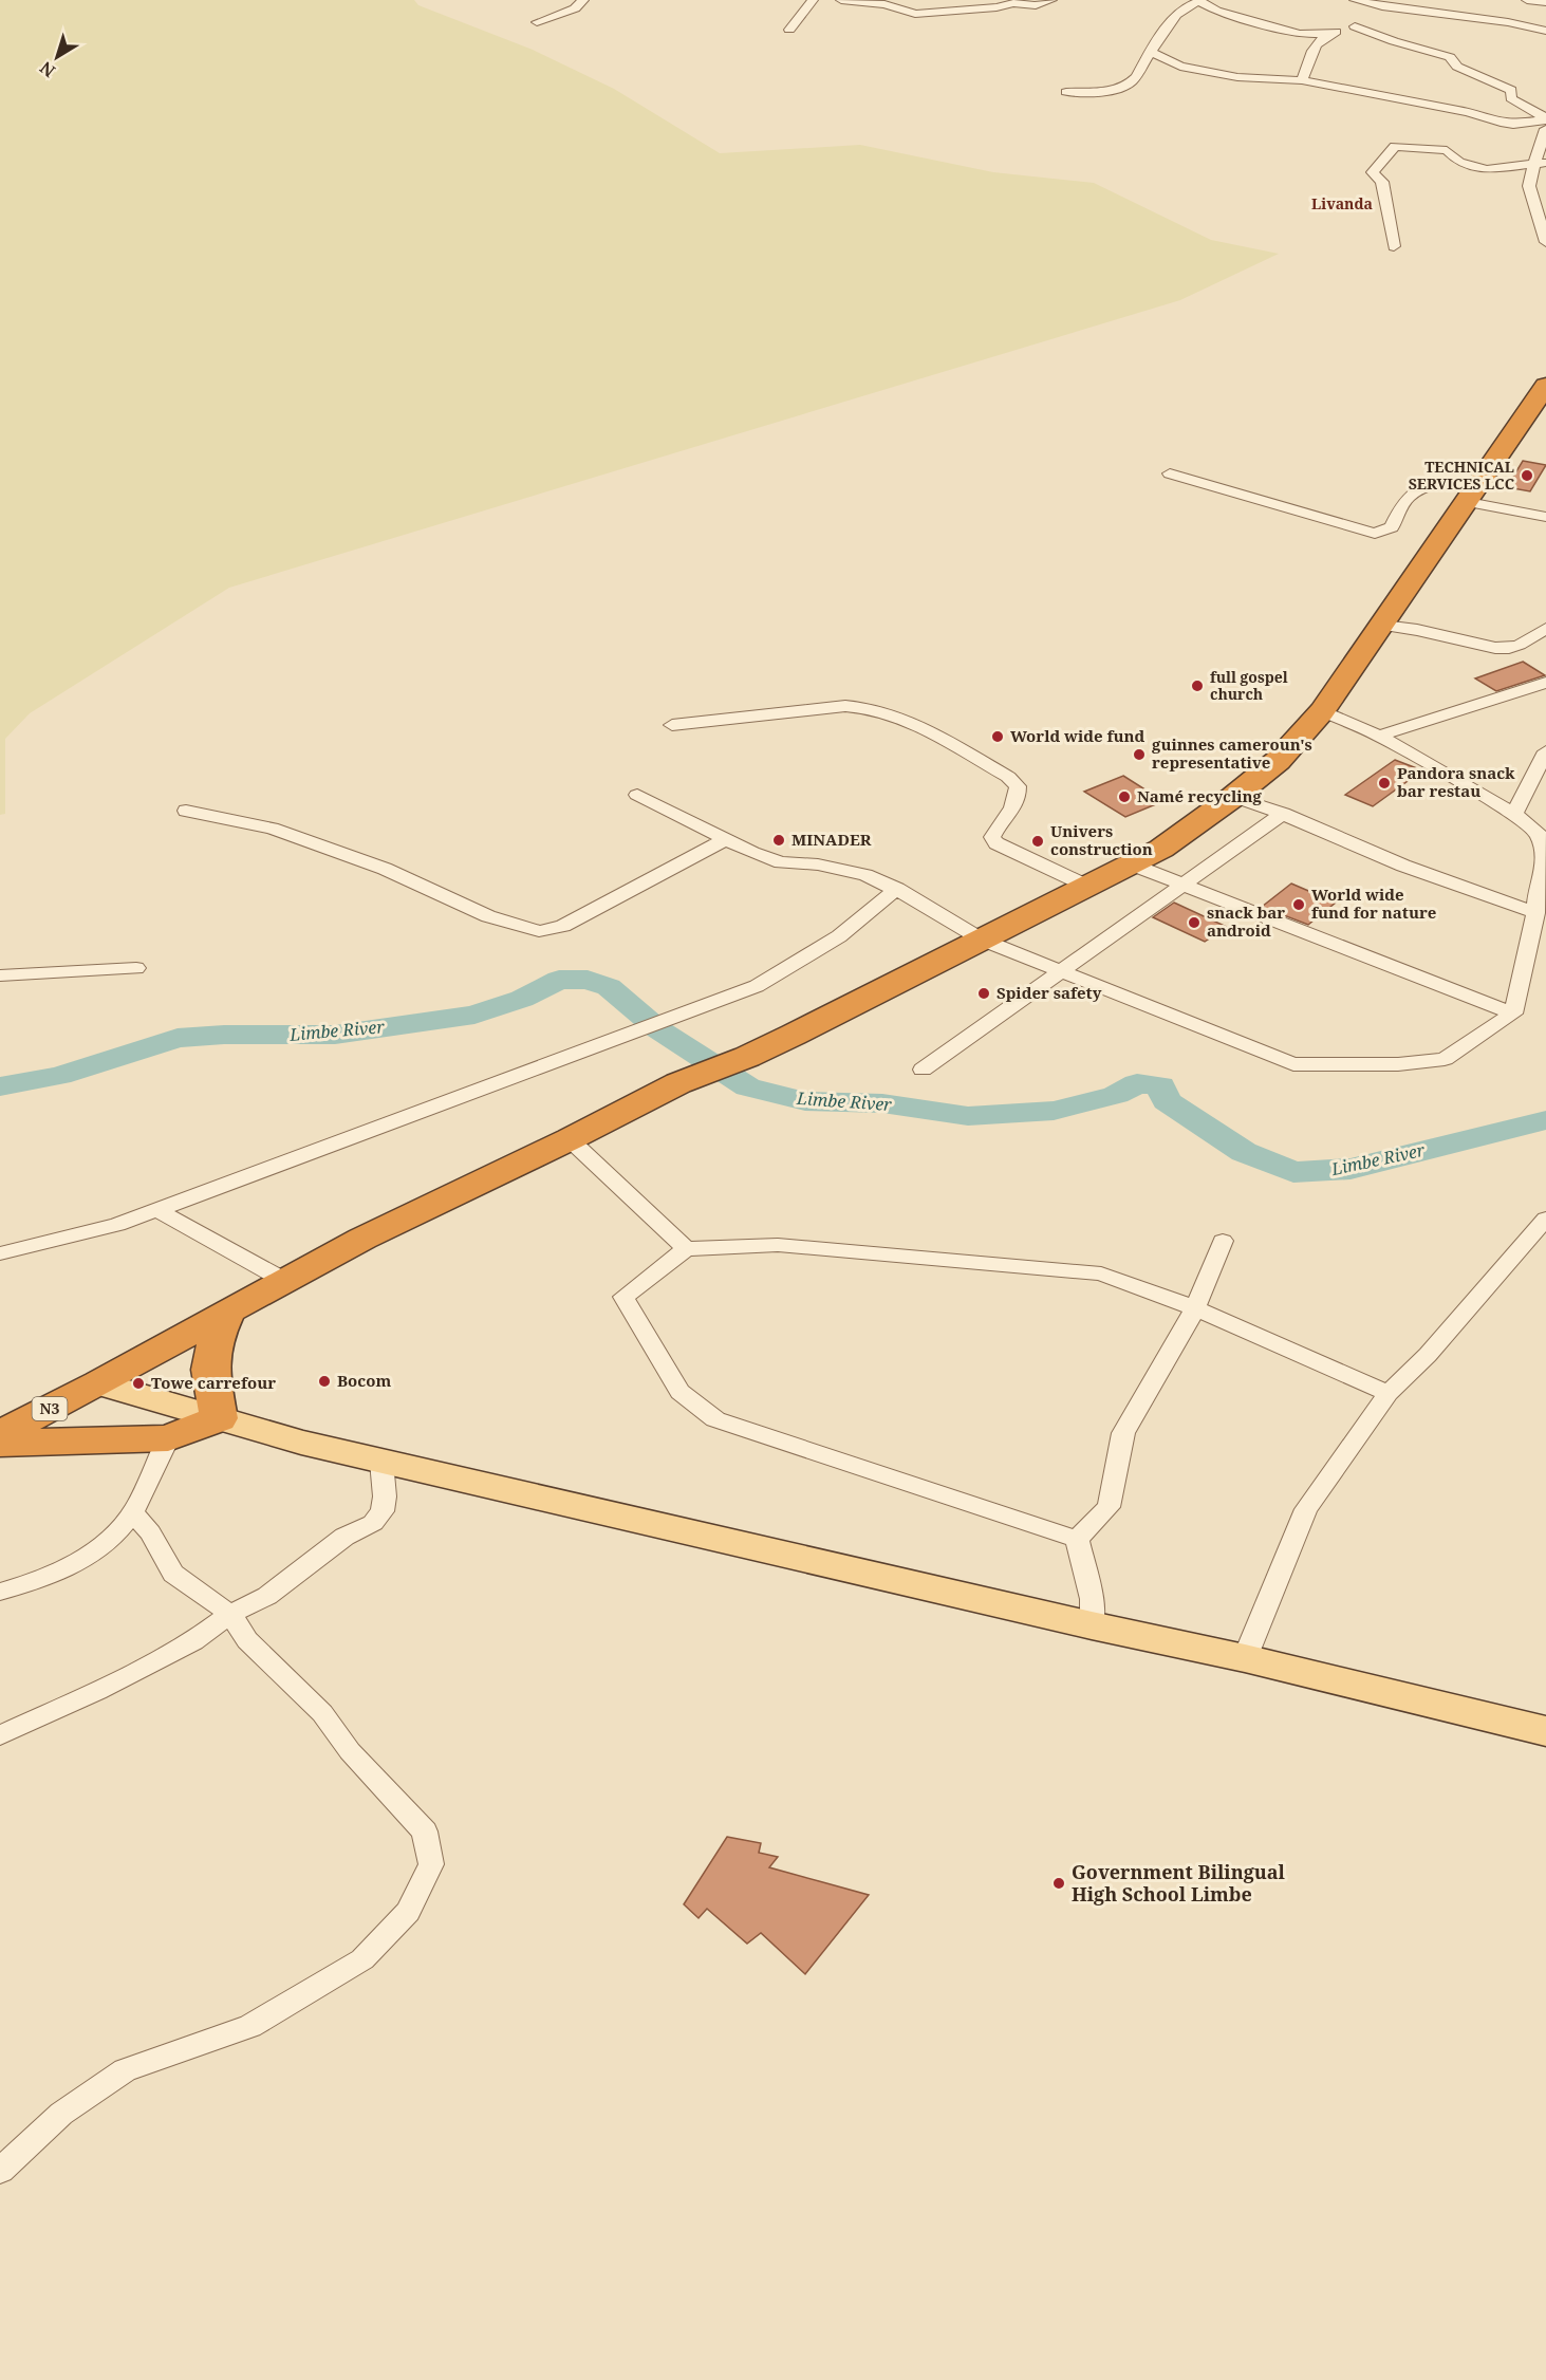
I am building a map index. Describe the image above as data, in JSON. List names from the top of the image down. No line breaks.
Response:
{"streets":{"highway":["N3"]},"districts":["Livanda"],"water":["Limbe River"],"places":["TECHNICAL SERVICES LCC","full gospel church","World wide fund","guinnes cameroun's representative","Pandora snack bar restau","Namé recycling","MINADER","Univers construction","World wide fund for nature","snack bar android","Spider safety","Bocom","Towe carrefour","Government Bilingual High School Limbe"],"north":"bottom left"}
